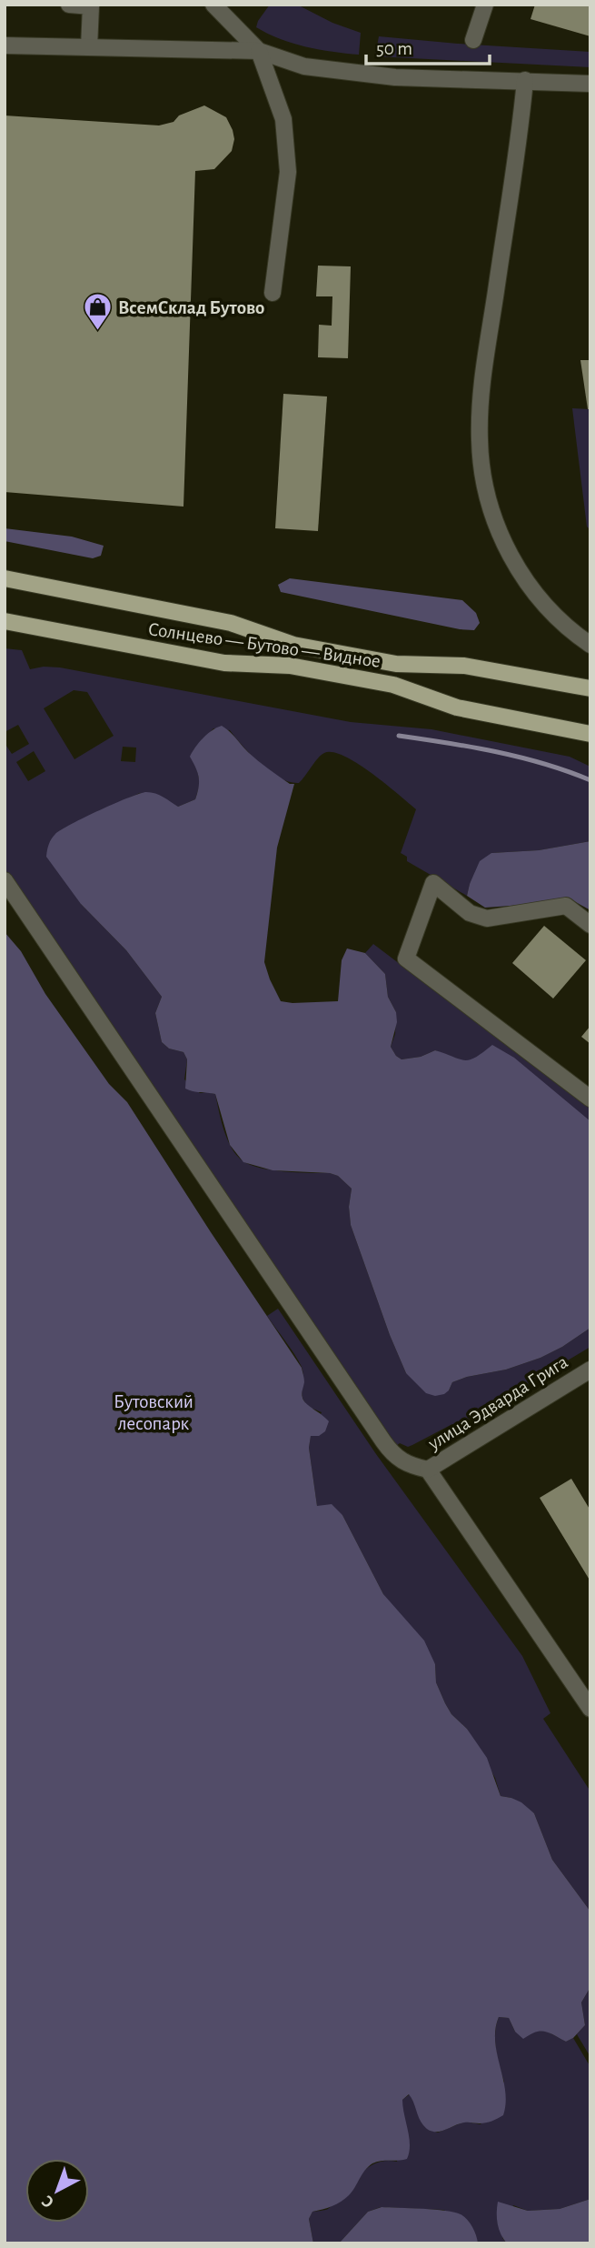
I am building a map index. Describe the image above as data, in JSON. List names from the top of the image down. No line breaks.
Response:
{"streets":{"main road":["Солнцево — Бутово — Видное"],"street":["улица Эдварда Грига"]},"parks":["Бутовский лесопарк"],"places":{"shop":["ВсемСклад Бутово"]},"scale_bar":"50 m","north":"bottom left"}
